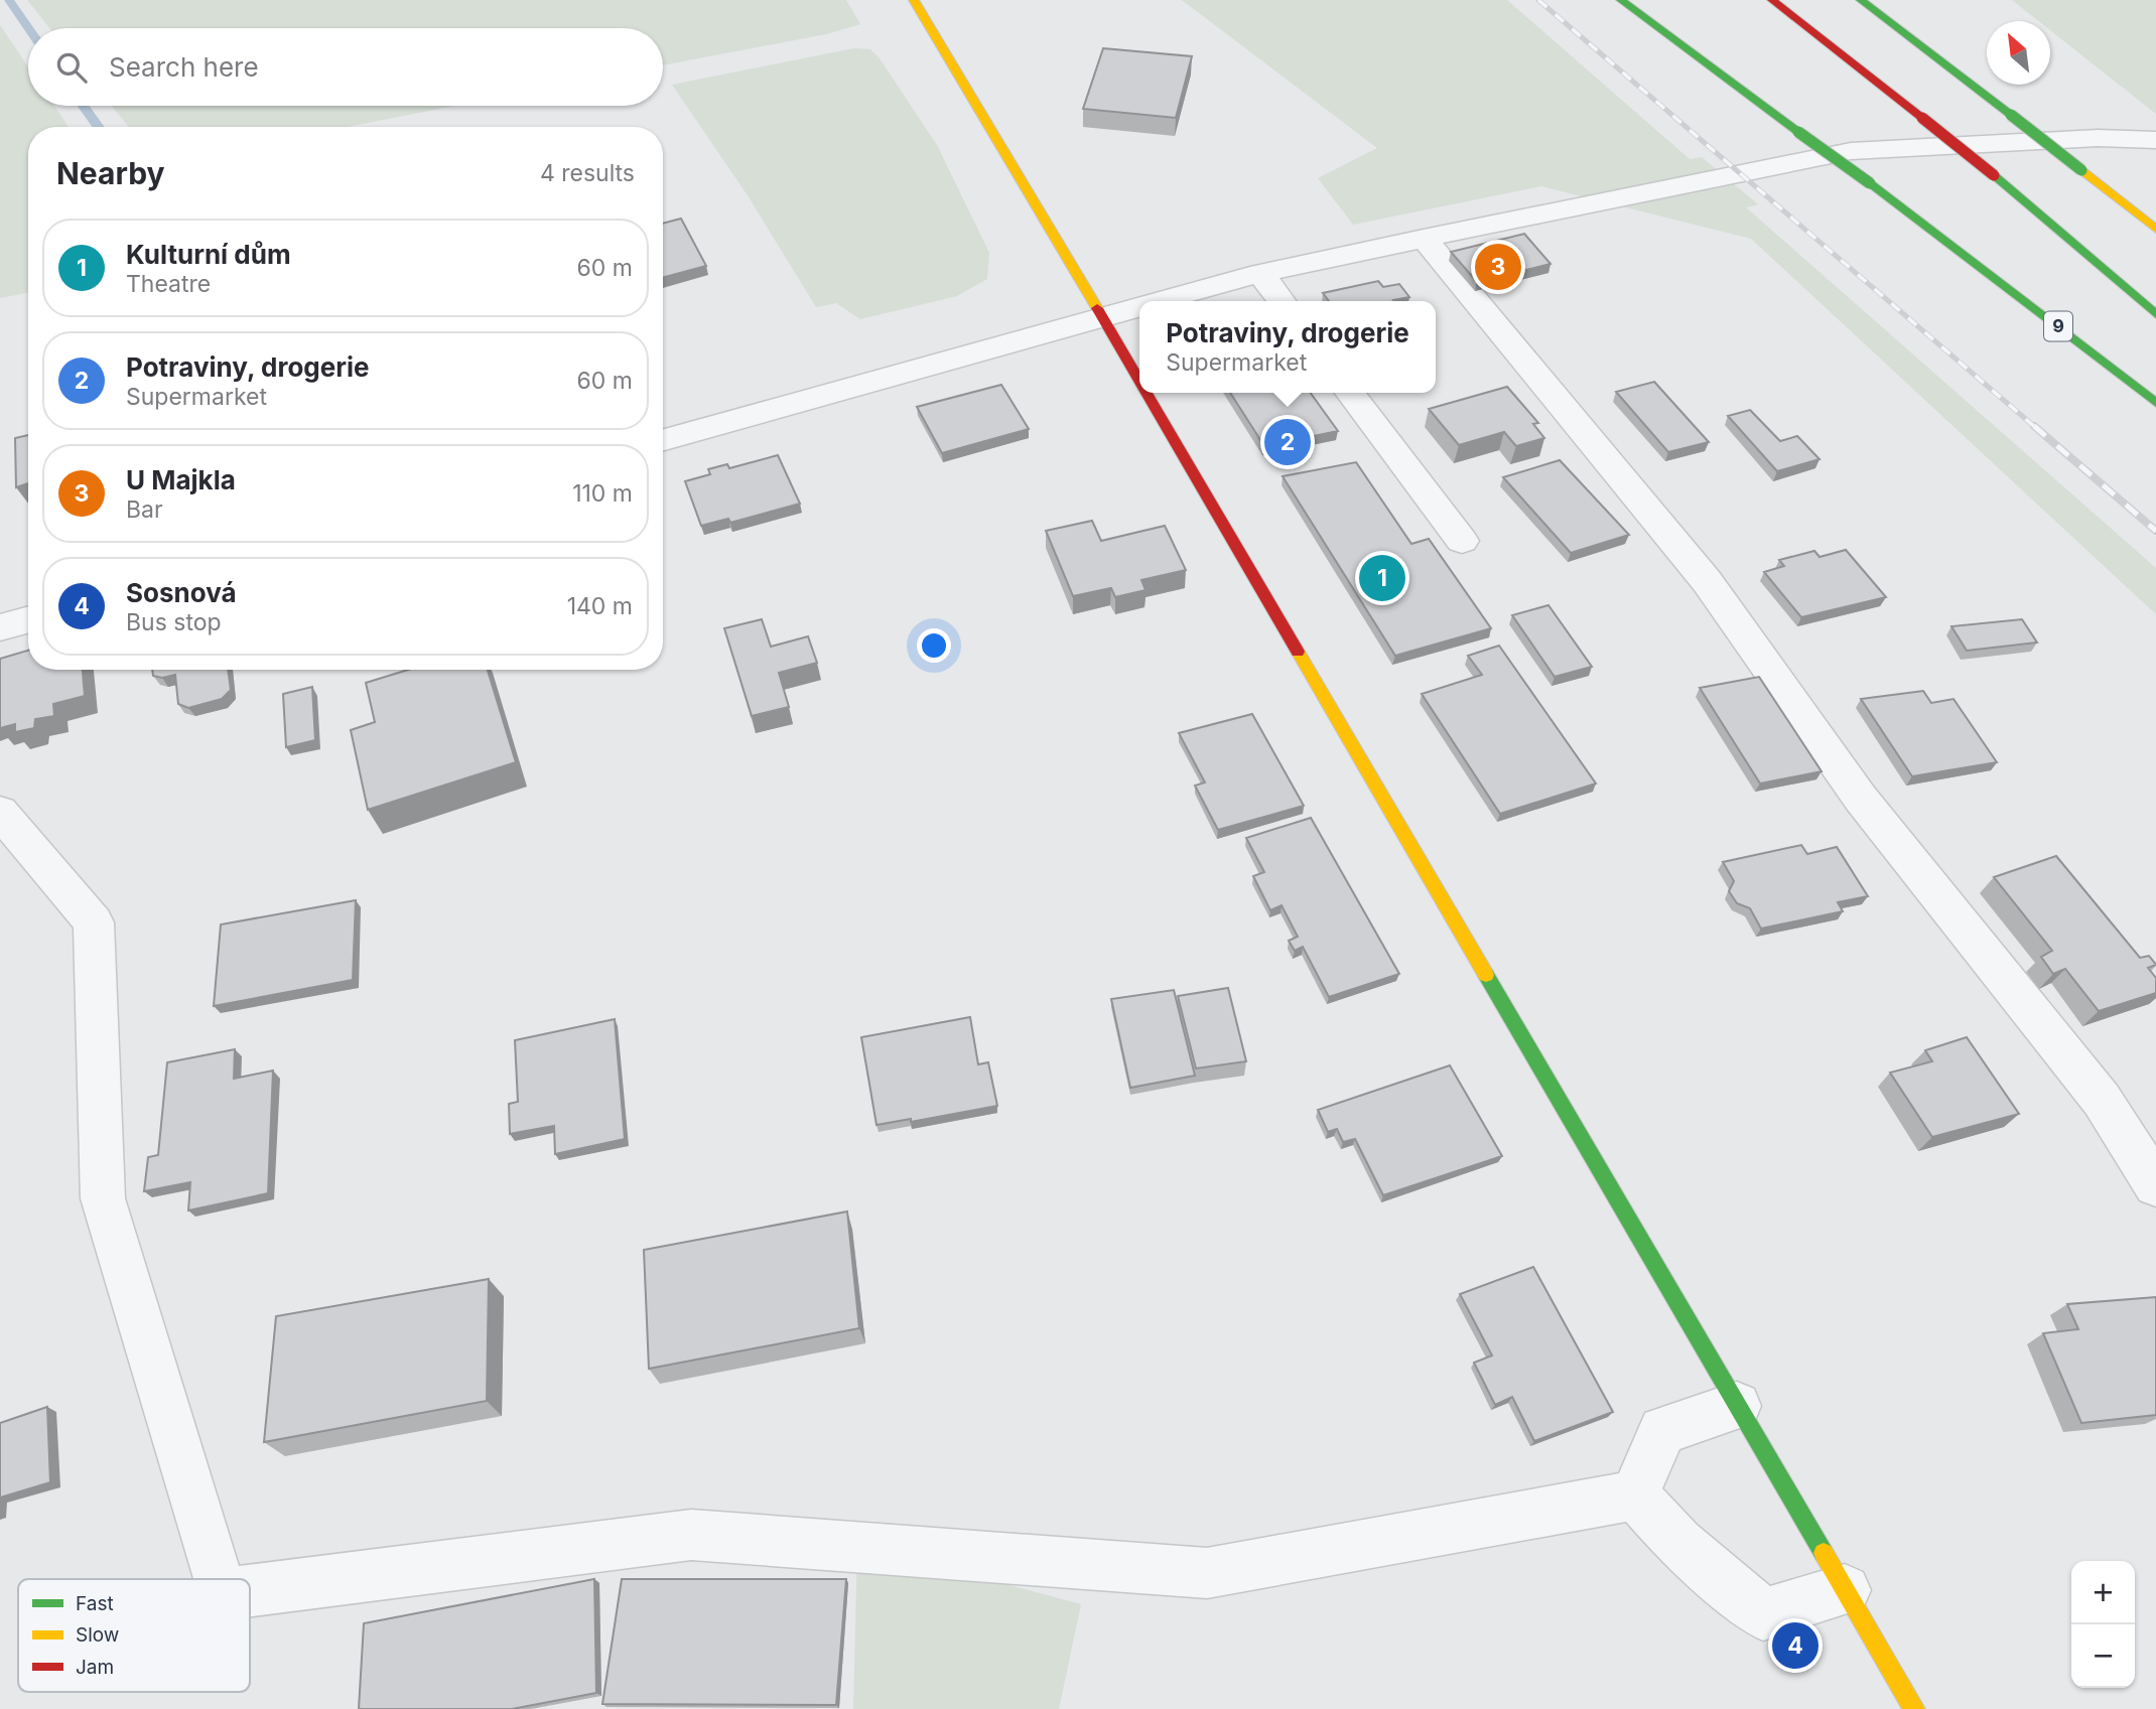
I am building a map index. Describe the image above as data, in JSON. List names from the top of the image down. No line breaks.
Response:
{"streets":{"main road":["9"]},"legend":["Fast","Slow","Jam"],"north":"top left","page":{"search":"Search here","heading":["Nearby","4 results"],"list":[{"mark":"1","name":"Kulturní dům","note":"Theatre","value":"60 m"},{"mark":"2","name":"Potraviny, drogerie","note":"Supermarket","value":"60 m"},{"mark":"3","name":"U Majkla","note":"Bar","value":"110 m"},{"mark":"4","name":"Sosnová","note":"Bus stop","value":"140 m"}],"pins":["3","2","1","4"],"popup":["Potraviny, drogerie","Supermarket"],"map_buttons":["+","−"]}}
